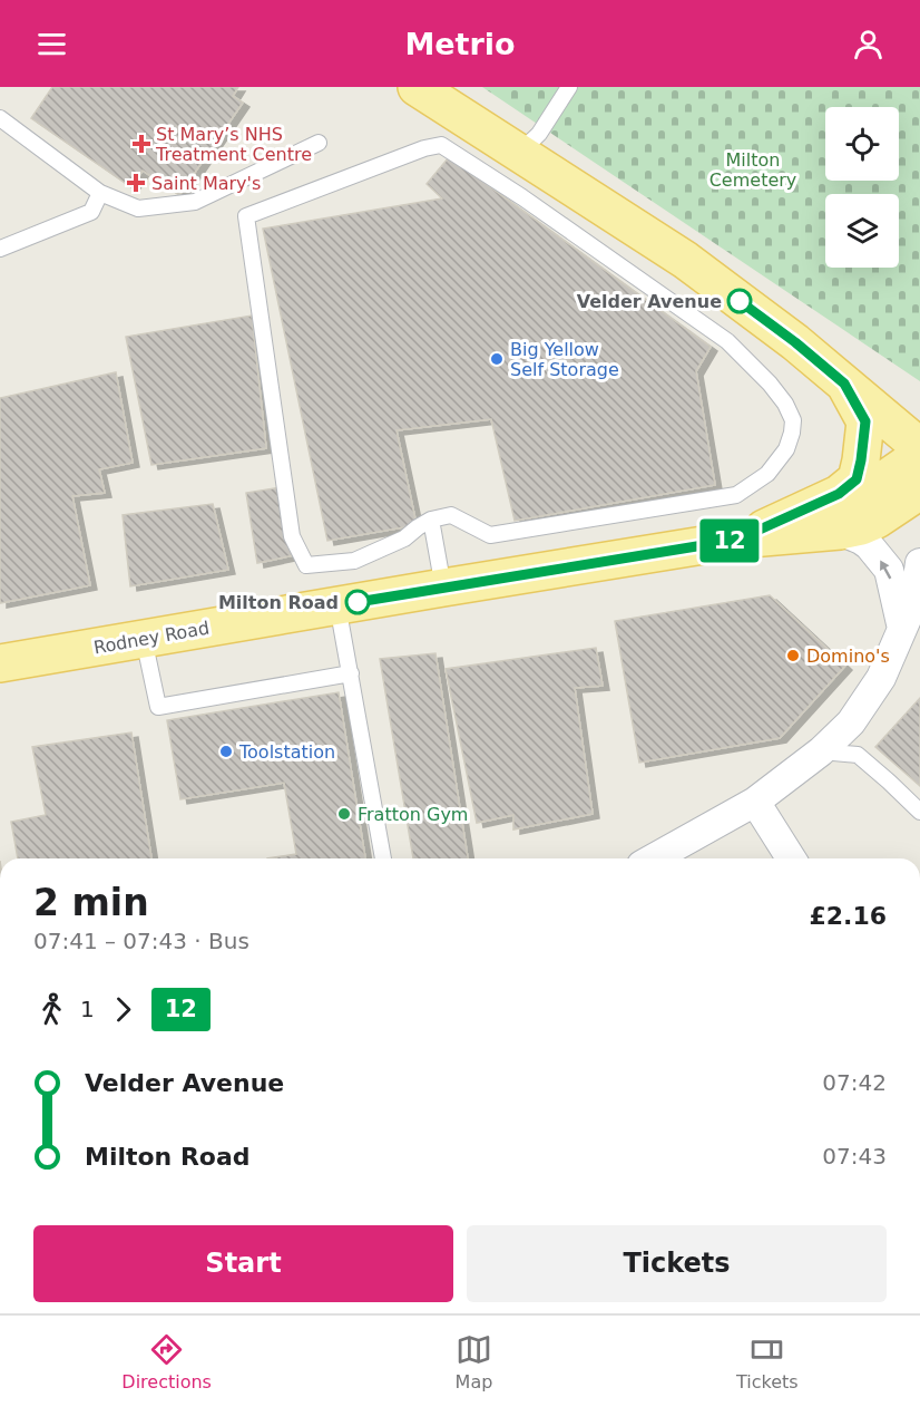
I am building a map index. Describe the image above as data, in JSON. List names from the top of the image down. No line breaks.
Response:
{"streets":{"main road":["Rodney Road"]},"parks":["Milton Cemetery"],"places":{"health":["St Mary’s NHS Treatment Centre","Saint Mary's"],"other":["Velder Avenue","Big Yellow Self Storage","Milton Road","Domino's","Toolstation","Fratton Gym"]},"lines":["bus line 12"],"page":{"header":"Metrio","on_map":"12","heading":["2 min","07:41 – 07:43 · Bus","£2.16"],"legs":["1","12"],"list":[{"name":"Velder Avenue","value":"07:42"},{"name":"Milton Road","value":"07:43"}],"buttons":["Start","Tickets"],"tabs":["Directions","Map","Tickets"]}}
